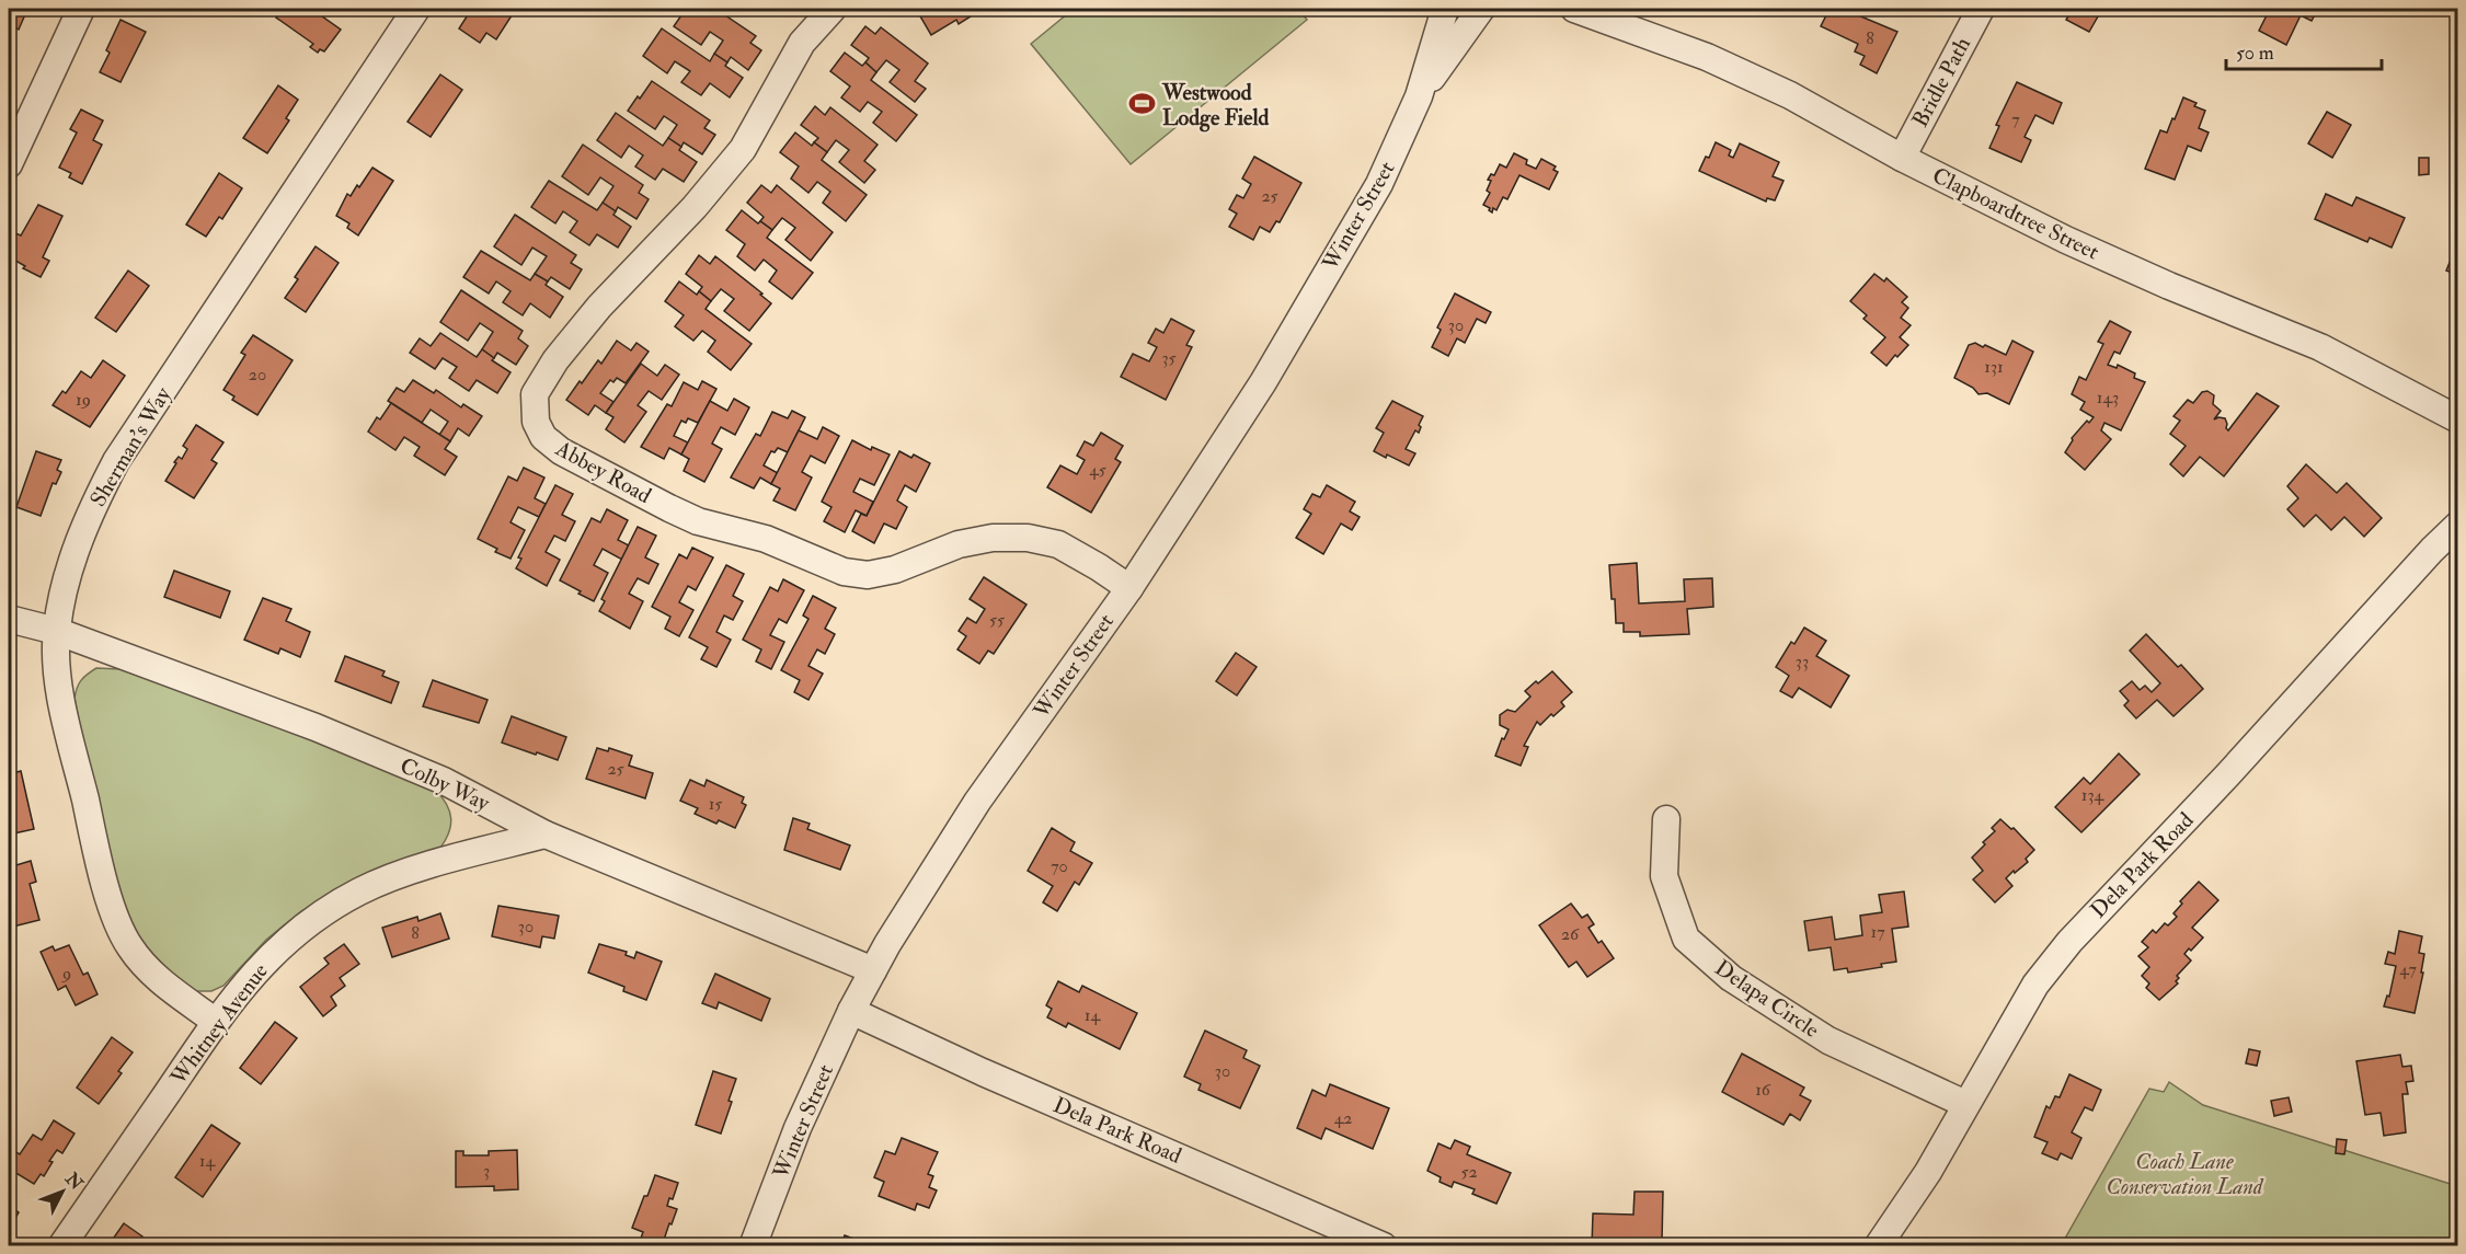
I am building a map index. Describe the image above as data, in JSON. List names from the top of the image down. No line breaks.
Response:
{"streets":{"street":["Bridle Path","Clapboardtree Street","Winter Street","Sherman's Way","Abbey Road","Colby Way","Dela Park Road","Delapa Circle","Whitney Avenue"]},"crossings":[["Bridle Path","Clapboardtree Street"],["Winter Street","Abbey Road"],["Winter Street","Colby Way"],["Winter Street","Dela Park Road"],["Sherman's Way","Colby Way"],["Sherman's Way","Whitney Avenue"],["Colby Way","Whitney Avenue"],["Dela Park Road","Delapa Circle"]],"parks":["Coach Lane Conservation Land"],"places":{"sports":["Westwood Lodge Field"]},"house_numbers":["8","7","25","30","35","131","20","143","19","45","55","33","25","134","15","70","30","17","8","26","47","9","14","30","16","42","14","3","52"],"scale_bar":"50 m","north":"top right"}
